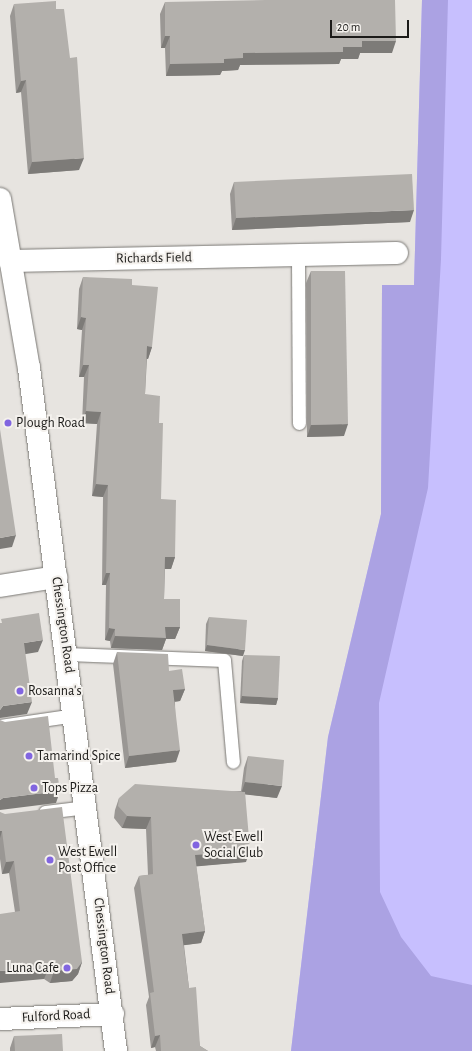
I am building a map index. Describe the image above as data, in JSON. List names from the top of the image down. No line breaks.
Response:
{"streets":{"main road":["Richards Field","Chessington Road","Fulford Road"]},"crossings":[["Richards Field","Chessington Road"],["Chessington Road","Fulford Road"]],"places":["Plough Road","Rosanna's","Tamarind Spice","Tops Pizza","West Ewell Social Club","West Ewell Post Office","Luna Cafe"],"scale_bar":"20 m"}
